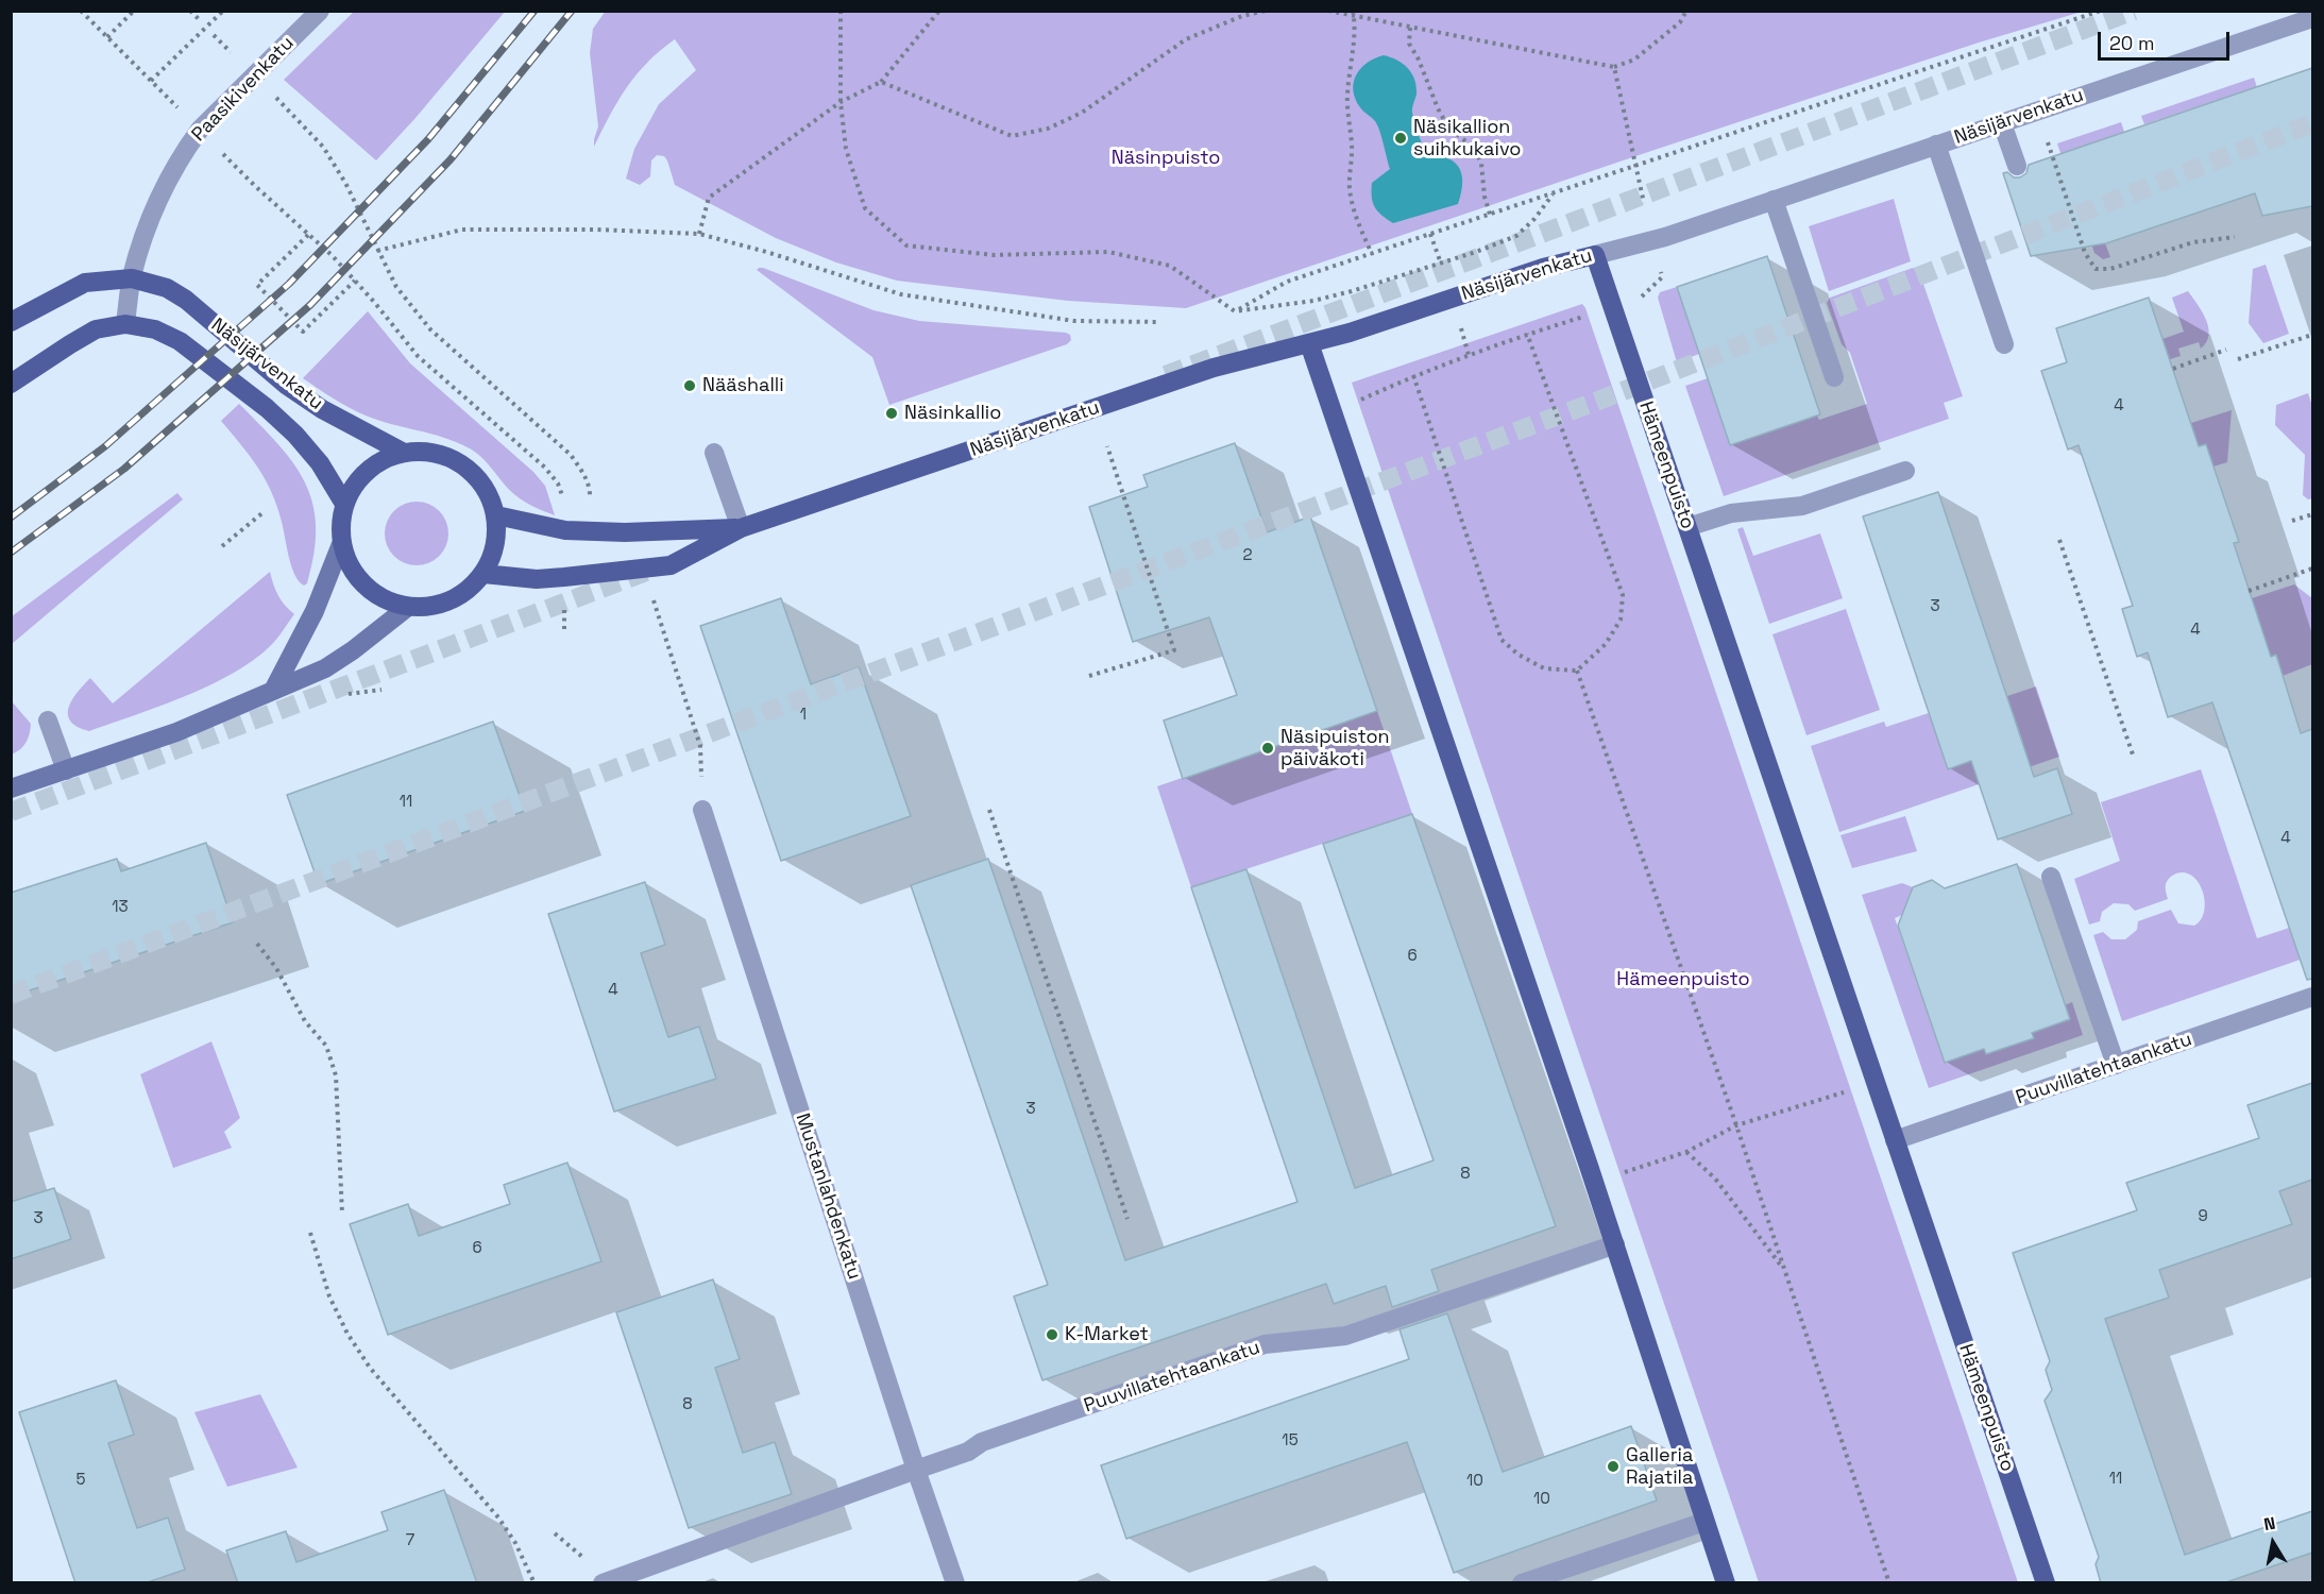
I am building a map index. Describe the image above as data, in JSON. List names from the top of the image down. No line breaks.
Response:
{"streets":{"main road":["Näsijärvenkatu","Hämeenpuisto"],"street":["Paasikivenkatu","Puuvillatehtaankatu","Mustanlahdenkatu"]},"crossings":[["Paasikivenkatu","Näsijärvenkatu"],["Näsijärvenkatu","Hämeenpuisto"],["Hämeenpuisto","Puuvillatehtaankatu"],["Puuvillatehtaankatu","Mustanlahdenkatu"]],"parks":["Näsinpuisto","Hämeenpuisto"],"places":["Näsikallion suihkukaivo","Nääshalli","Näsinkallio","Näsipuiston päiväkoti","K-Market","Galleria Rajatila"],"house_numbers":["4","2","3","4","1","11","4","13","6","4","3","8","9","3","6","8","15","11","5","10","10","7"],"scale_bar":"20 m","north":"top"}
